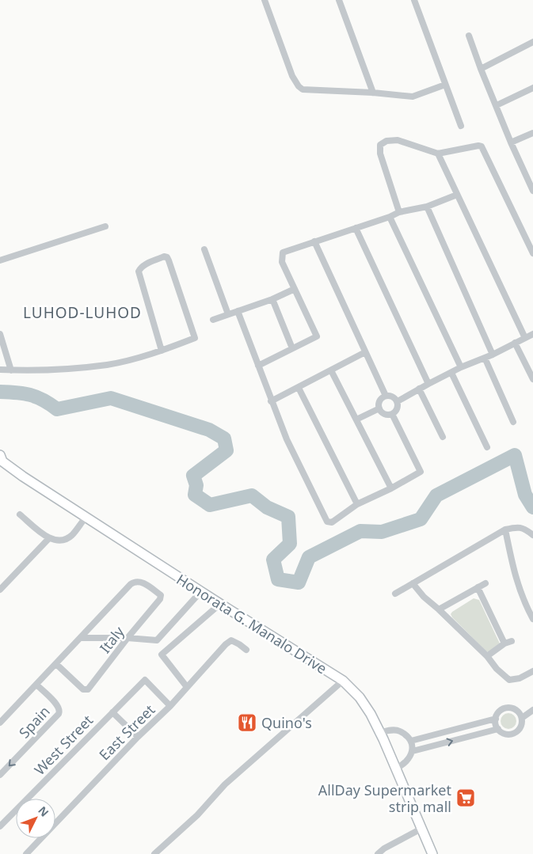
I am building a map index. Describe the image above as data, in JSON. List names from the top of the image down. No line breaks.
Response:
{"streets":{"street":["Honorata G. Manalo Drive","Italy","Spain","East Street","West Street"]},"crossings":[["East Street","West Street"]],"districts":["LUHOD-LUHOD"],"places":{"restaurant":["Quino's"],"supermarket":["AllDay Supermarket strip mall"]},"north":"top right"}
